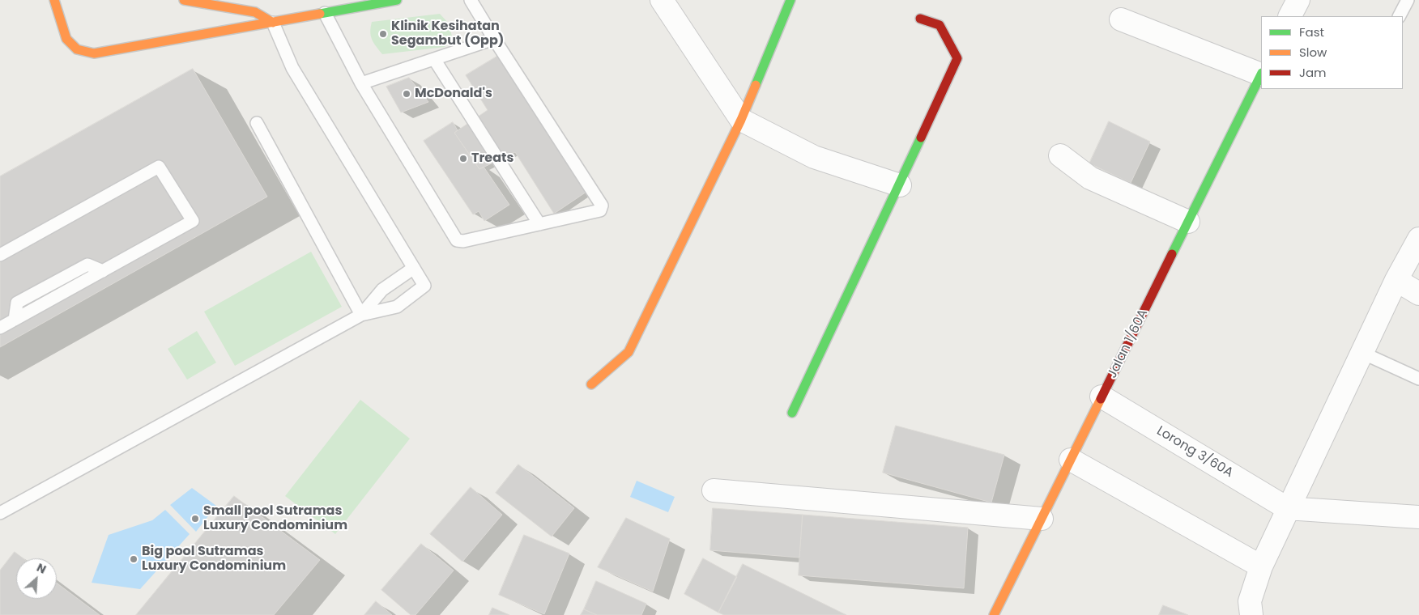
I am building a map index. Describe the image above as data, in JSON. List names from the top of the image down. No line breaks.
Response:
{"streets":{"street":["Jalan 1/60A","Lorong 3/60A"]},"crossings":[["Jalan 1/60A","Lorong 3/60A"]],"places":["Klinik Kesihatan Segambut (Opp)","McDonald's","Treats","Small pool Sutramas Luxury Condominium","Big pool Sutramas Luxury Condominium"],"legend":["Fast","Slow","Jam"],"north":"top right"}
